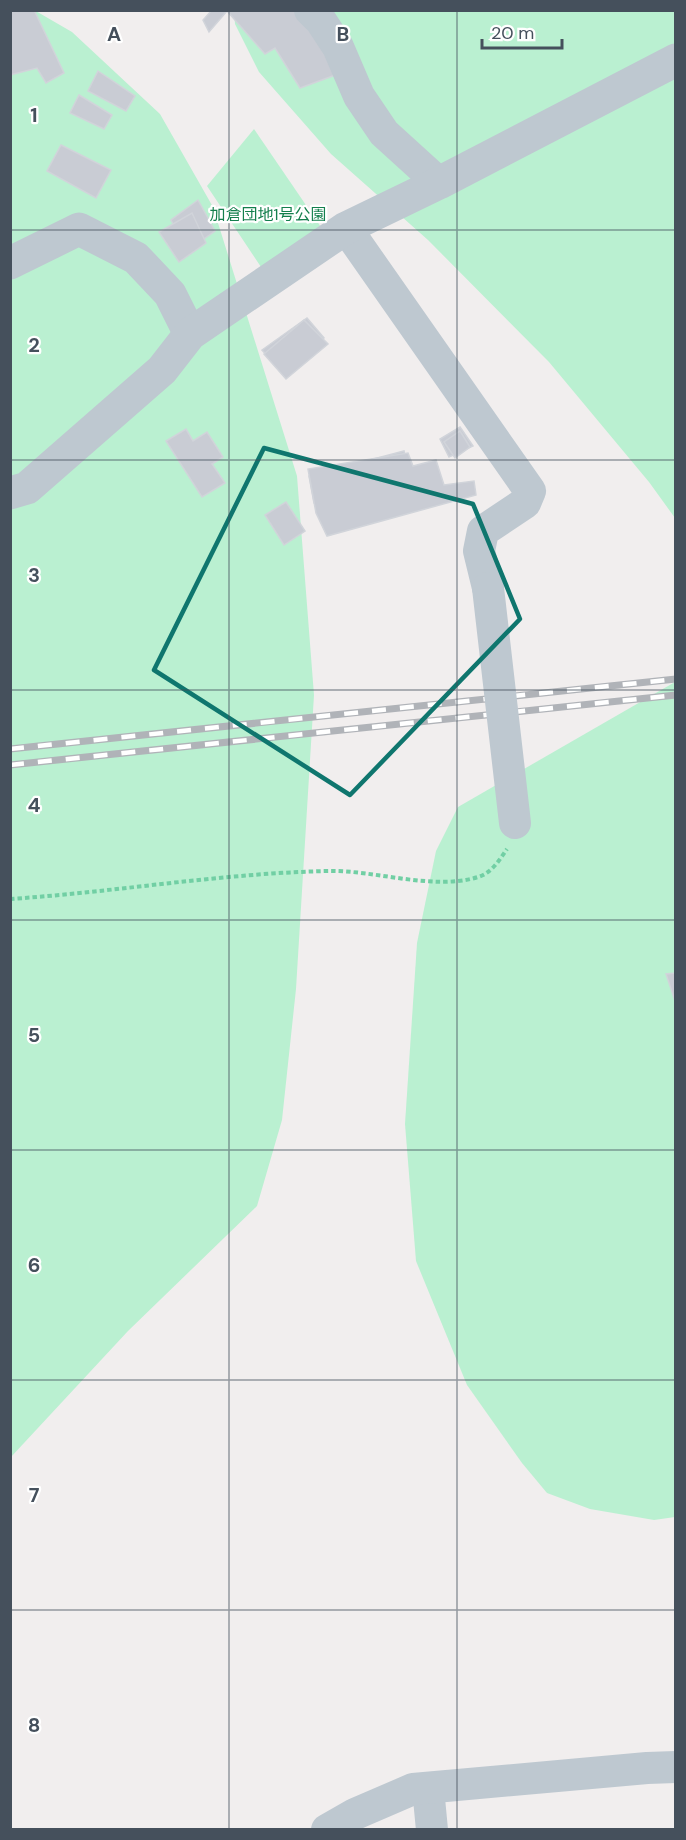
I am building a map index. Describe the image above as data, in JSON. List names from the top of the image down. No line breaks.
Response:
{"parks":["加倉団地1号公園"],"scale_bar":"20 m","grid":{"columns":["A","B"],"rows":["1","2","3","4","5","6","7","8"]}}
